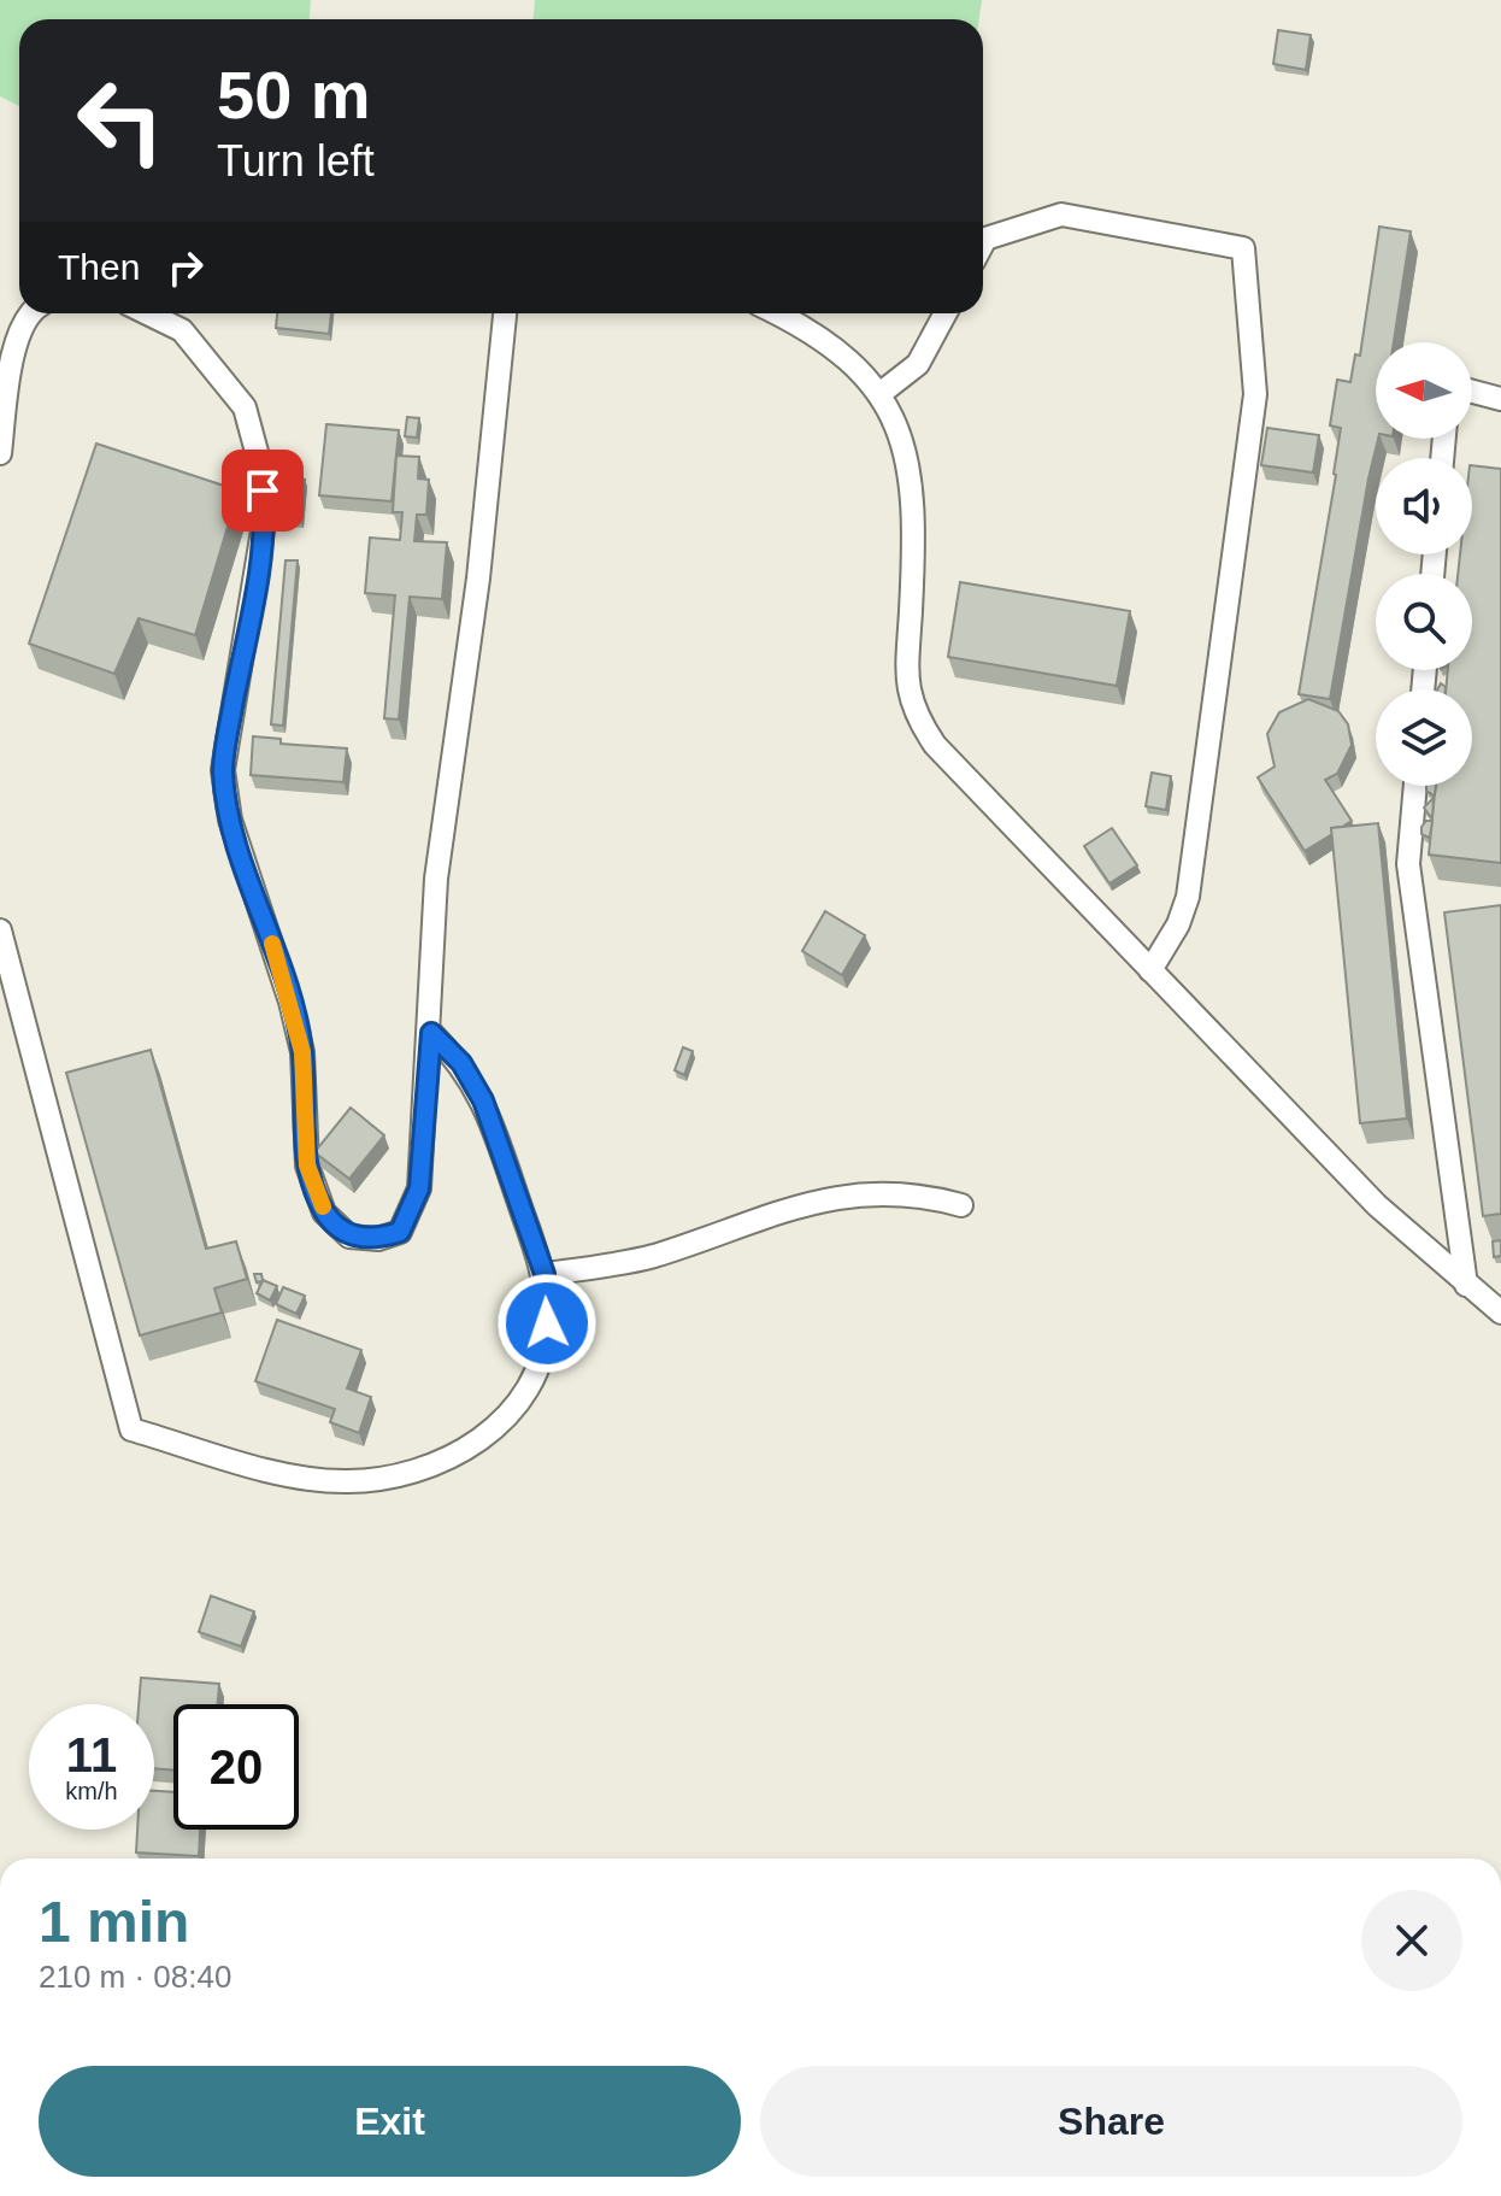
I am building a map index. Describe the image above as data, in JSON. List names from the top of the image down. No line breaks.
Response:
{"north":"left","page":{"turn":["50 m","Turn left"],"then":"Then","speed":"11 km/h","limit":"20","heading":["1 min","210 m · 08:40"],"buttons":["Exit","Share"]}}
